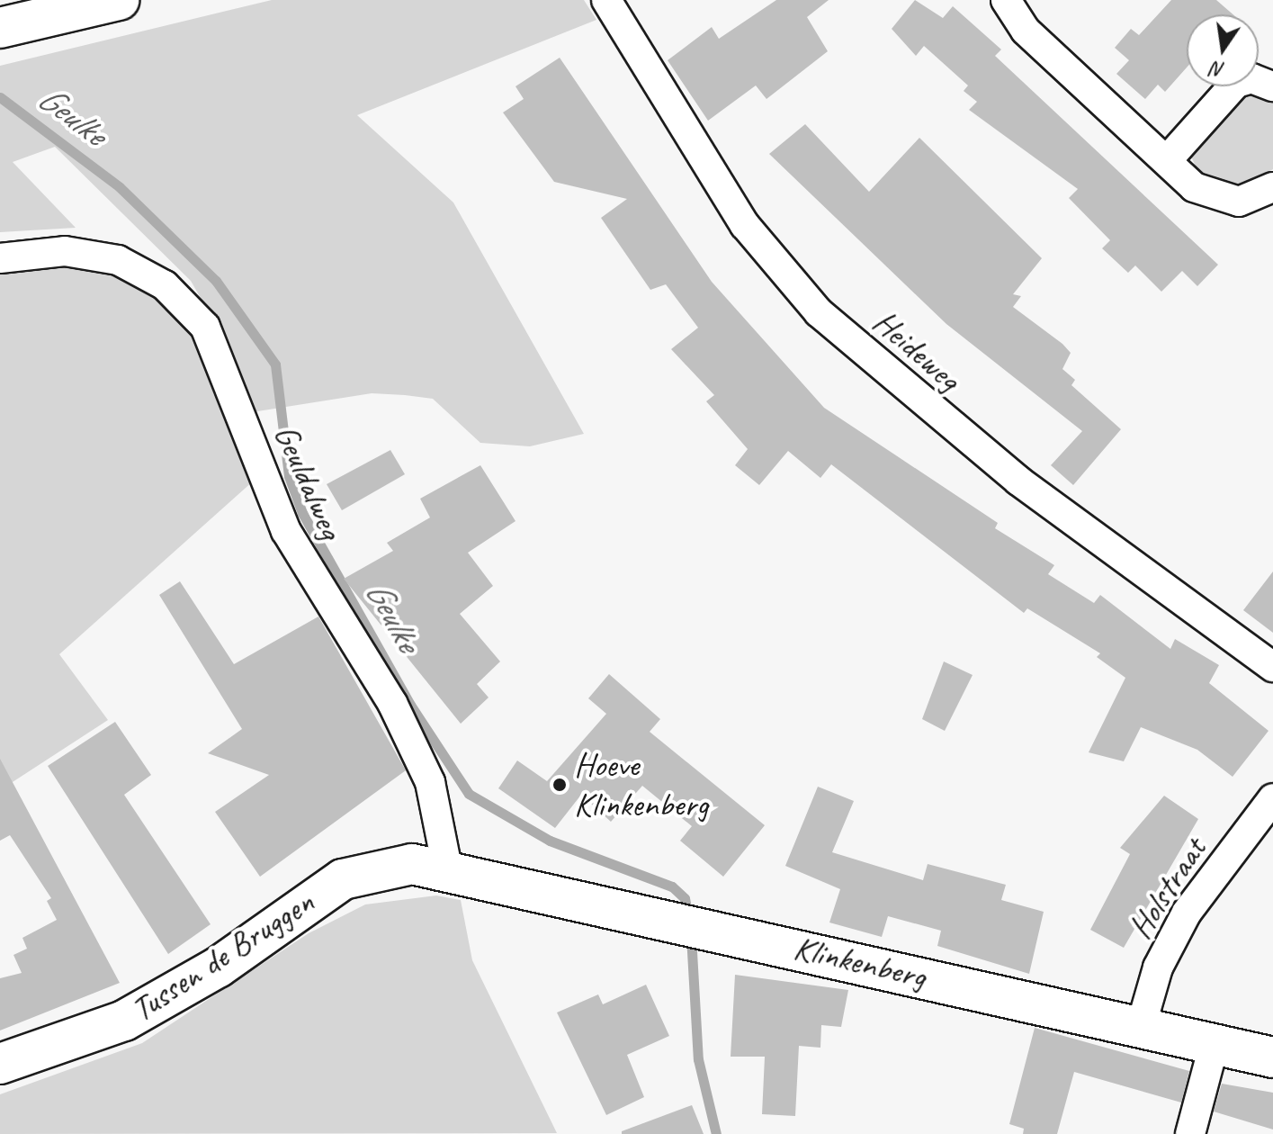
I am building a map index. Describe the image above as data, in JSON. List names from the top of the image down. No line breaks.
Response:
{"streets":{"main road":["Tussen de Bruggen","Klinkenberg"],"street":["Heideweg","Geuldalweg","Holstraat"]},"crossings":[["Geuldalweg","Tussen de Bruggen"],["Geuldalweg","Klinkenberg"],["Holstraat","Klinkenberg"],["Tussen de Bruggen","Klinkenberg"]],"water":["Geulke"],"places":["Hoeve Klinkenberg"],"north":"bottom"}
